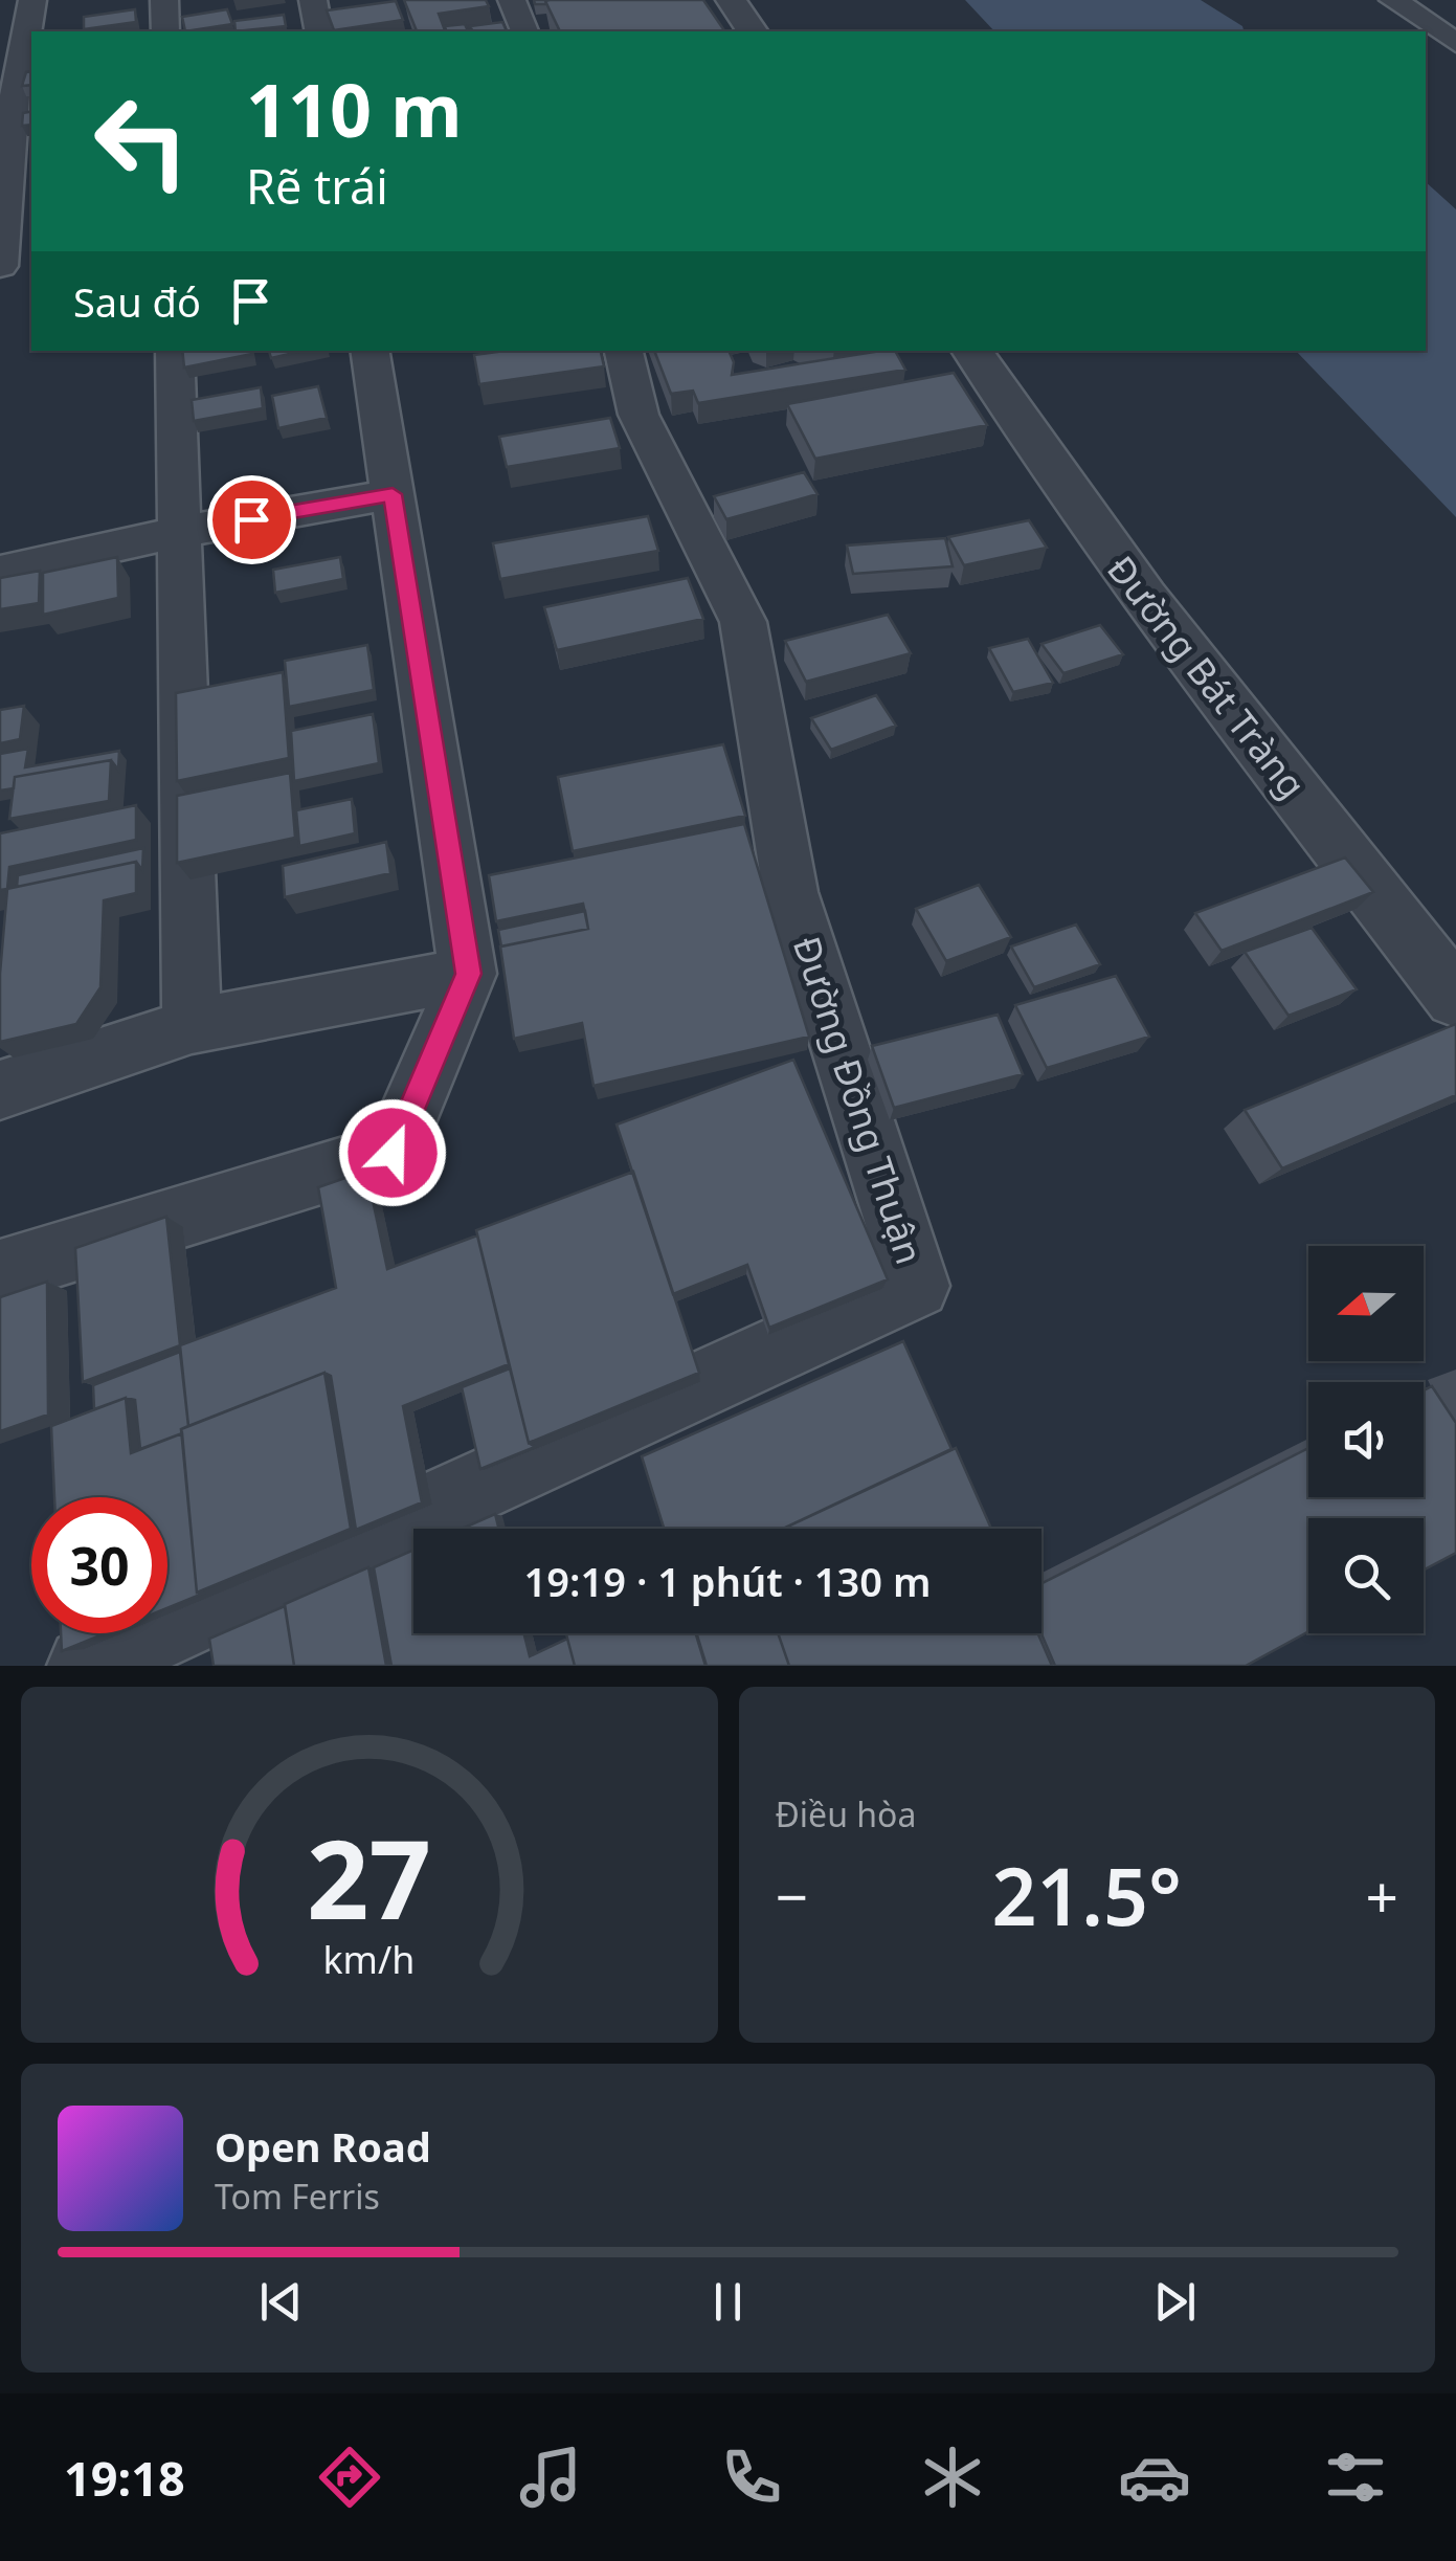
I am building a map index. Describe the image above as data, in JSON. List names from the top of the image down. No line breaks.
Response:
{"streets":{"street":["Đường Bát Tràng","Đường Đồng Thuận"]},"north":"left","page":{"turn":["110 m","Rẽ trái"],"then":"Sau đó","limit":"30","trip":"19:19 · 1 phút · 130 m","tile":"Điều hòa","heat":["−","21.5°","+"],"song":["Open Road","Tom Ferris"],"tabs":"19:18","gauge":["27","km/h"]}}
